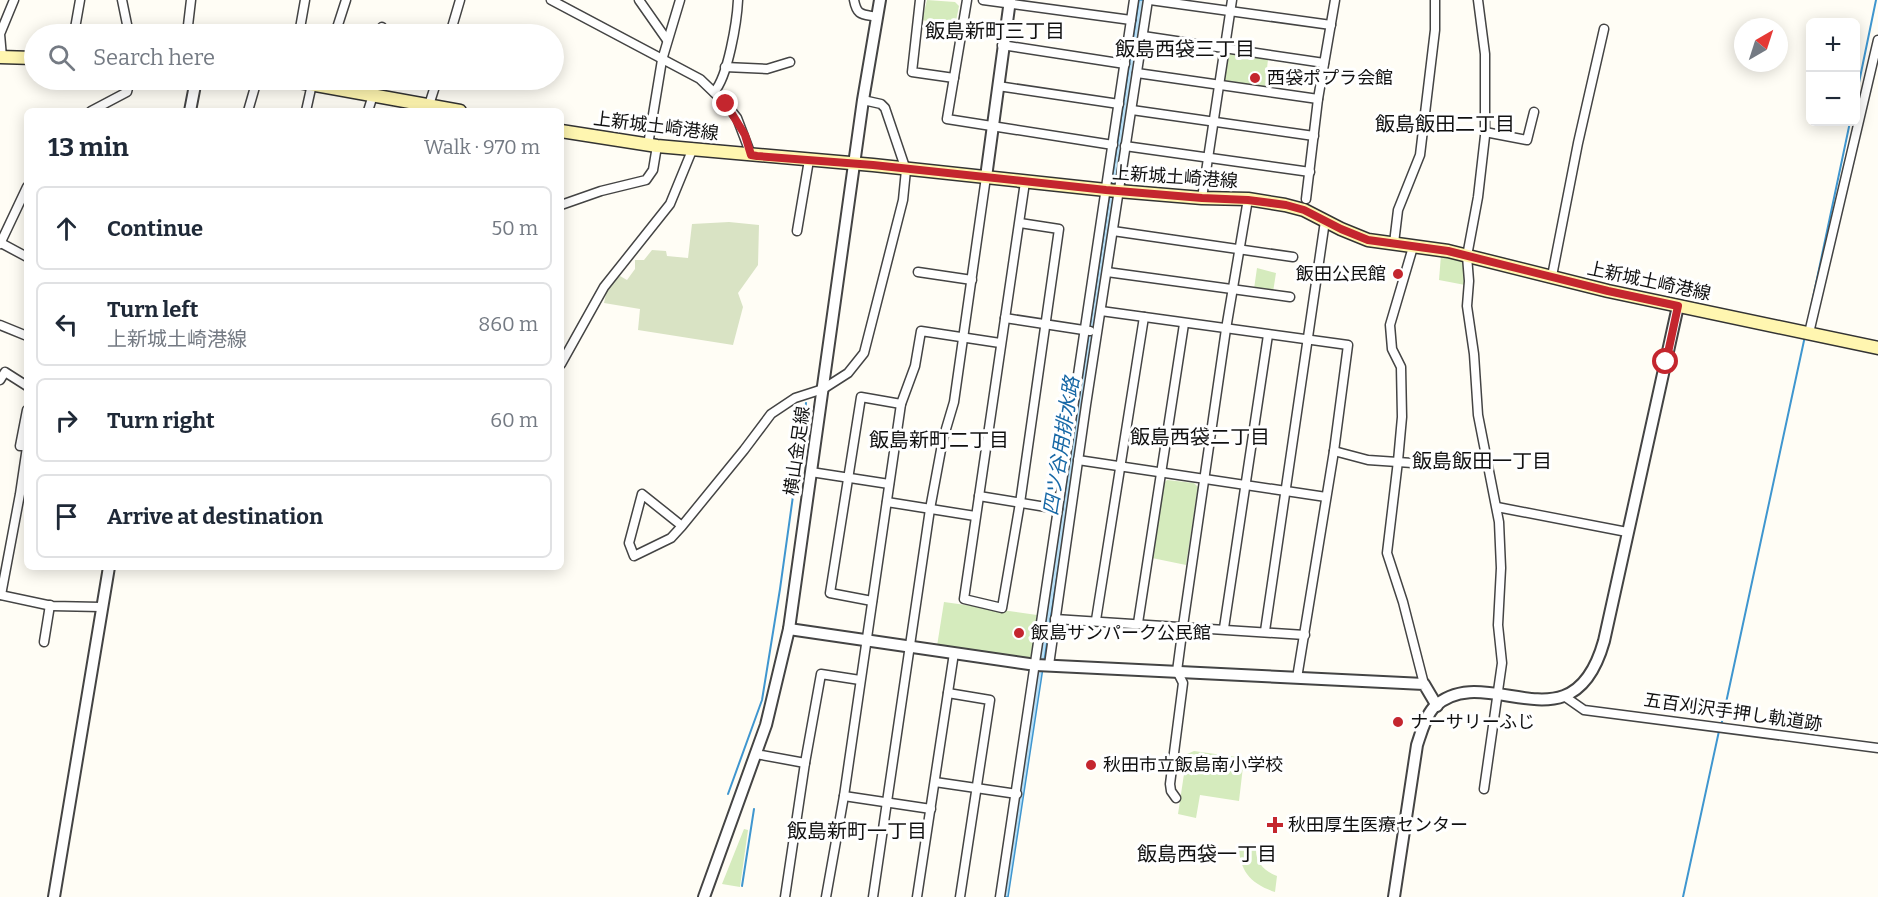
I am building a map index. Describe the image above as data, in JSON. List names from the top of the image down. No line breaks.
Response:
{"streets":{"main road":["上新城土崎港線"],"street":["横山金足線","五百刈沢手押し軌道跡"]},"crossings":[["上新城土崎港線","横山金足線"]],"districts":["飯島新町三丁目","飯島西袋三丁目","飯島飯田二丁目","飯島西袋二丁目","飯島新町二丁目","飯島飯田一丁目","飯島新町一丁目","飯島西袋一丁目"],"water":["四ツ谷用排水路"],"places":{"other":["西袋ポプラ会館","飯田公民館","飯島サンパーク公民館","ナーサリーふじ","秋田市立飯島南小学校"],"health":["秋田厚生医療センター"]},"north":"top right","page":{"map_buttons":["+","−"],"search":"Search here","heading":["13 min","Walk · 970 m"],"list":[["Continue","50 m"],["Turn left","上新城土崎港線","860 m"],["Turn right","60 m"],"Arrive at destination"]}}
